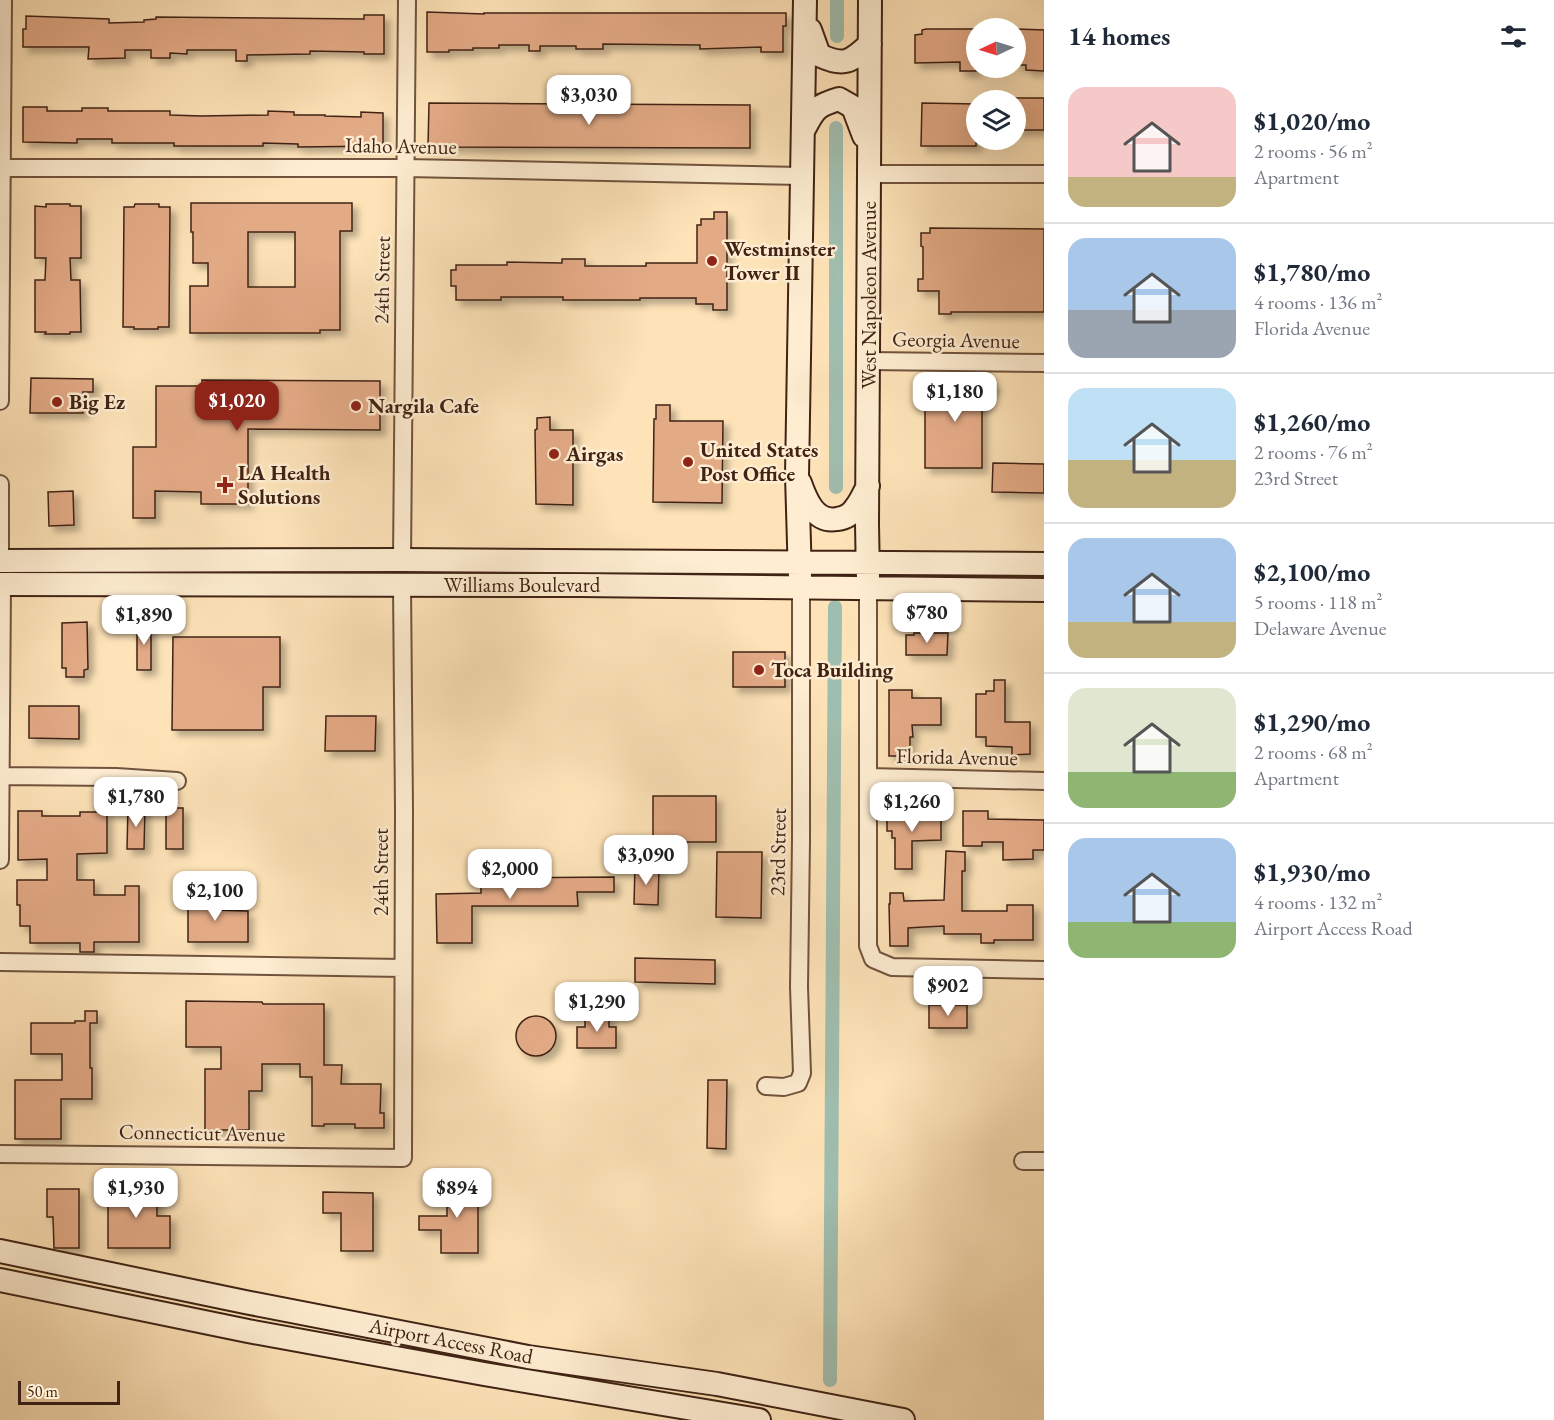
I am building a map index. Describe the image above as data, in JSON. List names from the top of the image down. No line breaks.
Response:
{"streets":{"main road":["West Napoleon Avenue","Williams Boulevard","Airport Access Road"],"street":["Idaho Avenue","24th Street","Georgia Avenue","Florida Avenue","23rd Street","Connecticut Avenue"]},"crossings":[["Idaho Avenue","24th Street"],["24th Street","Williams Boulevard"],["24th Street","Connecticut Avenue"],["West Napoleon Avenue","Georgia Avenue"],["West Napoleon Avenue","Williams Boulevard"],["Williams Boulevard","23rd Street"]],"places":{"other":["Westminster Tower II","Big Ez","Nargila Cafe","Airgas","United States Post Office","Toca Building"],"health":["LA Health Solutions"]},"scale_bar":"50 m","north":"left","page":{"heading":"14 homes","list":[{"name":"$1,020/mo","note":"2 rooms · 56 m² · Apartment"},{"name":"$1,780/mo","note":"4 rooms · 136 m² · Florida Avenue"},{"name":"$1,260/mo","note":"2 rooms · 76 m² · 23rd Street"},{"name":"$2,100/mo","note":"5 rooms · 118 m² · Delaware Avenue"},{"name":"$1,290/mo","note":"2 rooms · 68 m² · Apartment"},{"name":"$1,930/mo","note":"4 rooms · 132 m² · Airport Access Road"}],"price":["$3,030","$1,180","$1,020","$780","$1,890","$1,780","$1,260","$3,090","$2,000","$2,100","$902","$1,290","$1,930","$894"],"scale":"50 m"}}
